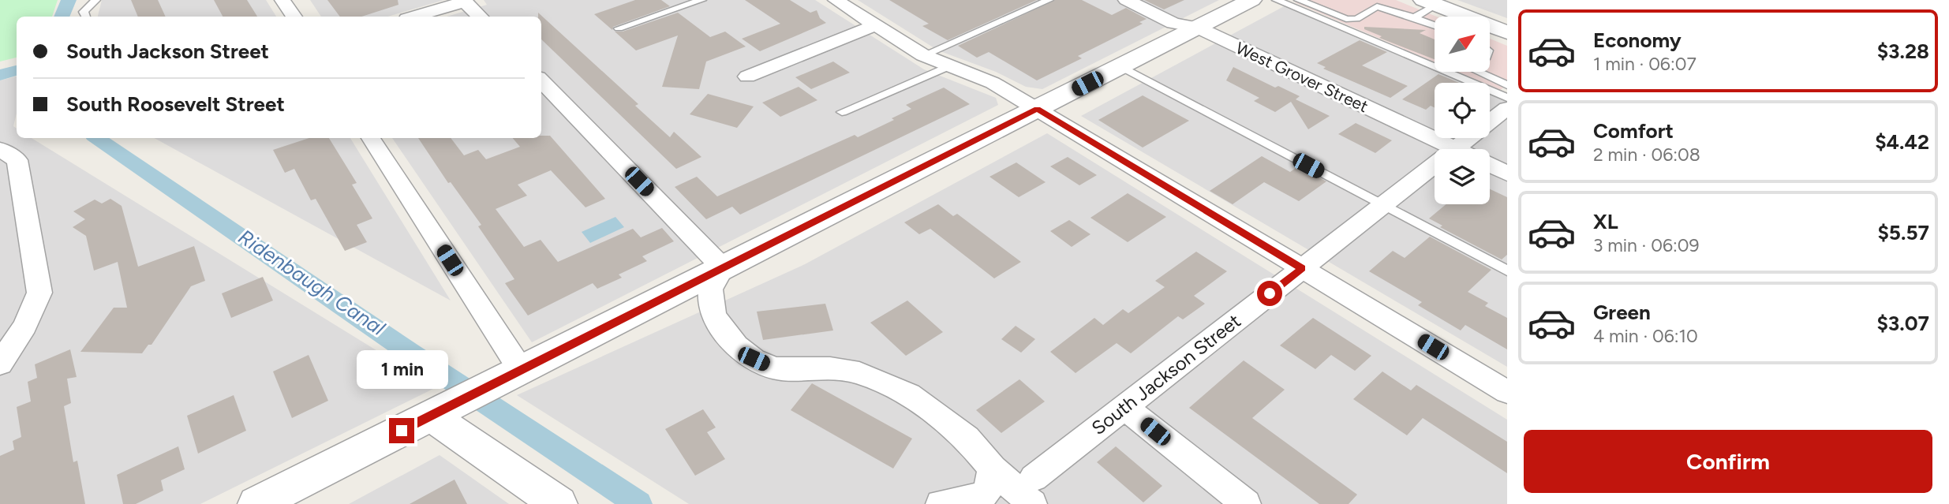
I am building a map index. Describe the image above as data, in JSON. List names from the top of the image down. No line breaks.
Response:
{"streets":{"street":["West Grover Street","South Jackson Street"]},"water":["Ridenbaugh Canal"],"north":"top right","page":{"list":[{"name":"Economy","note":"1 min · 06:07","value":"$3.28"},{"name":"Comfort","note":"2 min · 06:08","value":"$4.42"},{"name":"XL","note":"3 min · 06:09","value":"$5.57"},{"name":"Green","note":"4 min · 06:10","value":"$3.07"}],"banner":["South Jackson Street","South Roosevelt Street"],"bubble":"1 min","buttons":"Confirm"}}
